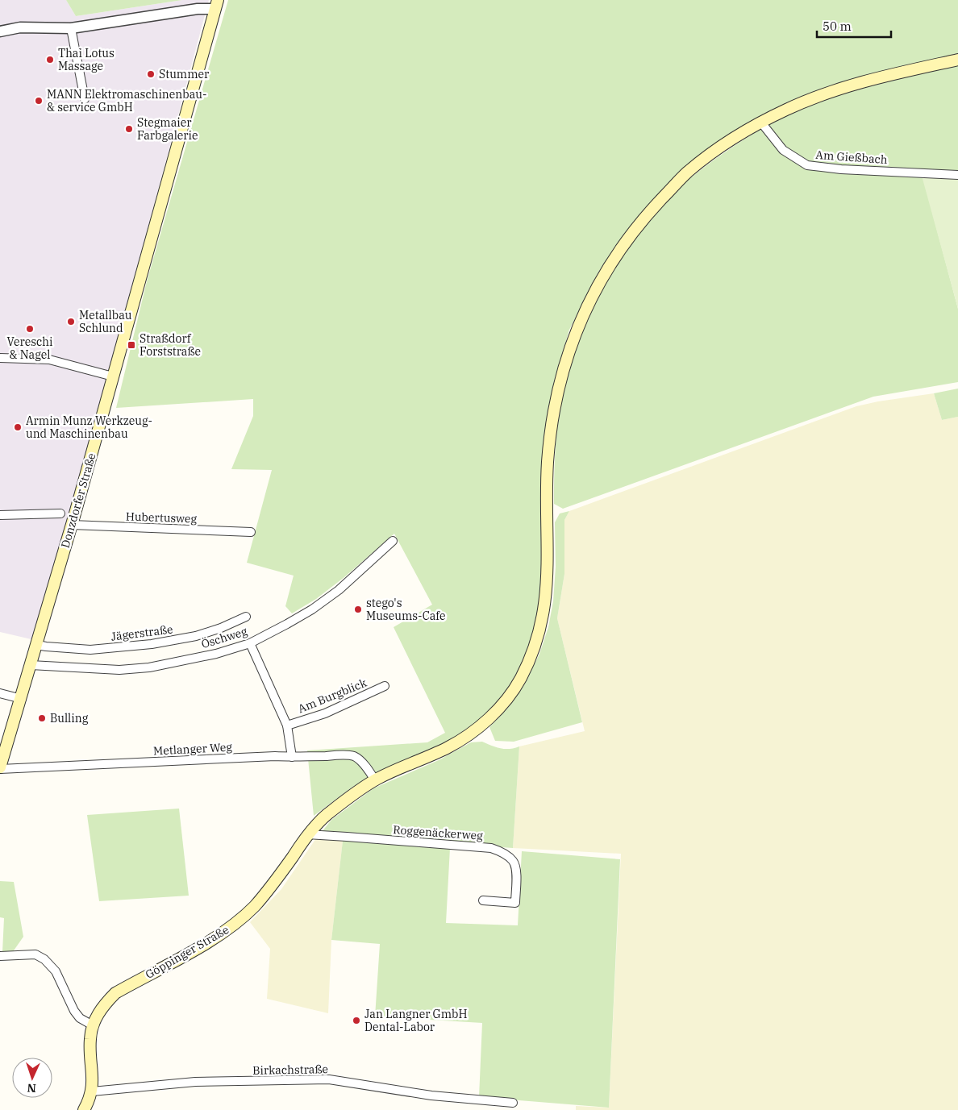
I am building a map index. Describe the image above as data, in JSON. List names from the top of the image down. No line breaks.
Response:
{"streets":{"main road":["Donzdorfer Straße","Göppinger Straße"],"street":["Am Gießbach","Hubertusweg","Jägerstraße","Öschweg","Am Burgblick","Metlanger Weg","Roggenäckerweg","Birkachstraße"]},"crossings":[["Am Gießbach","Göppinger Straße"],["Donzdorfer Straße","Hubertusweg"],["Donzdorfer Straße","Jägerstraße"],["Donzdorfer Straße","Öschweg"],["Donzdorfer Straße","Metlanger Weg"],["Öschweg","Am Burgblick"],["Am Burgblick","Metlanger Weg"],["Metlanger Weg","Göppinger Straße"],["Roggenäckerweg","Göppinger Straße"],["Göppinger Straße","Birkachstraße"]],"places":{"other":["Thai Lotus Massage","Stummer","MANN Elektromaschinenbau- & service GmbH","Stegmaier Farbgalerie","Metallbau Schlund","Vereschi & Nagel","Armin Munz Werkzeug- und Maschinenbau","stego's Museums-Cafe","Bulling","Jan Langner GmbH Dental-Labor"],"transit":["Straßdorf Forststraße"]},"scale_bar":"50 m","north":"bottom"}
